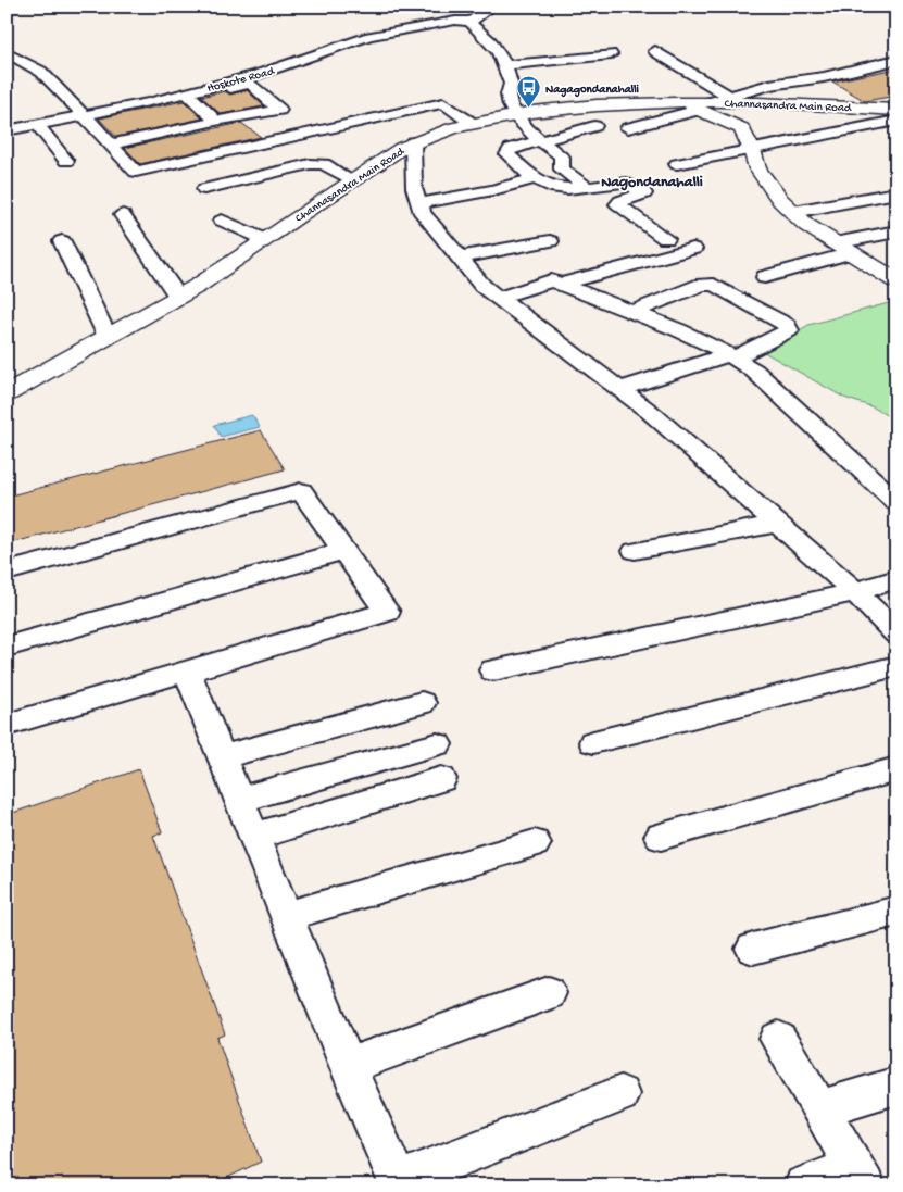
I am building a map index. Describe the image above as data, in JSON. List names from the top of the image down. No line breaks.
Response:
{"streets":{"street":["Hoskote Road","Channasandra Main Road"]},"districts":["Nagondanahalli"],"places":{"bus stop":["Nagagondanahalli"]}}
